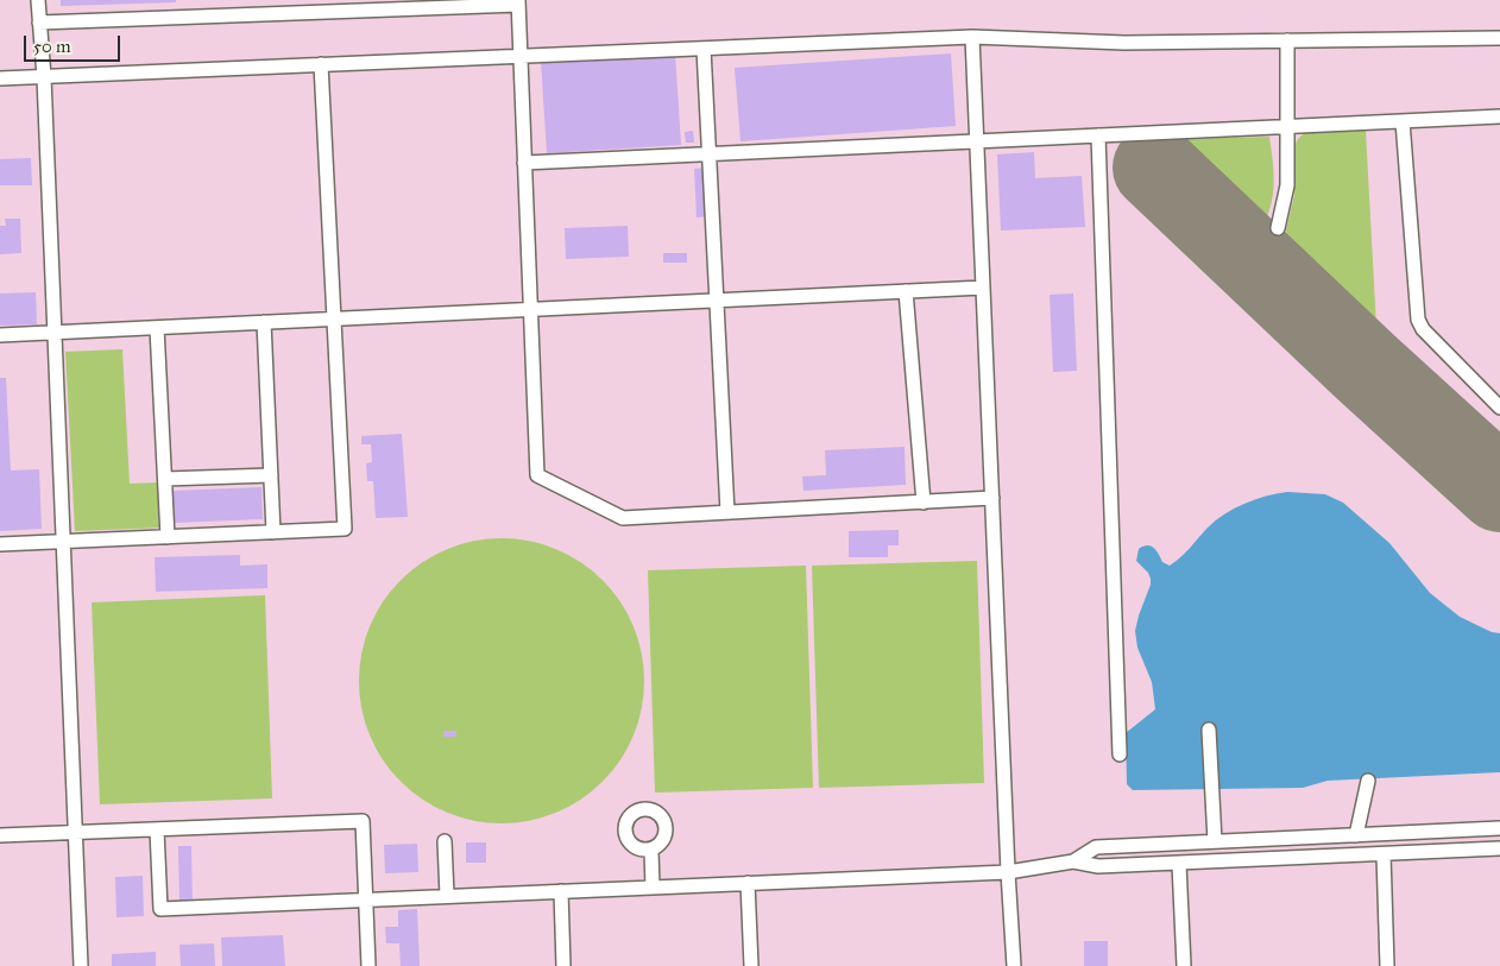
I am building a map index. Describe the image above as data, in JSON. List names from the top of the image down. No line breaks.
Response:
{"scale_bar":"50 m"}
